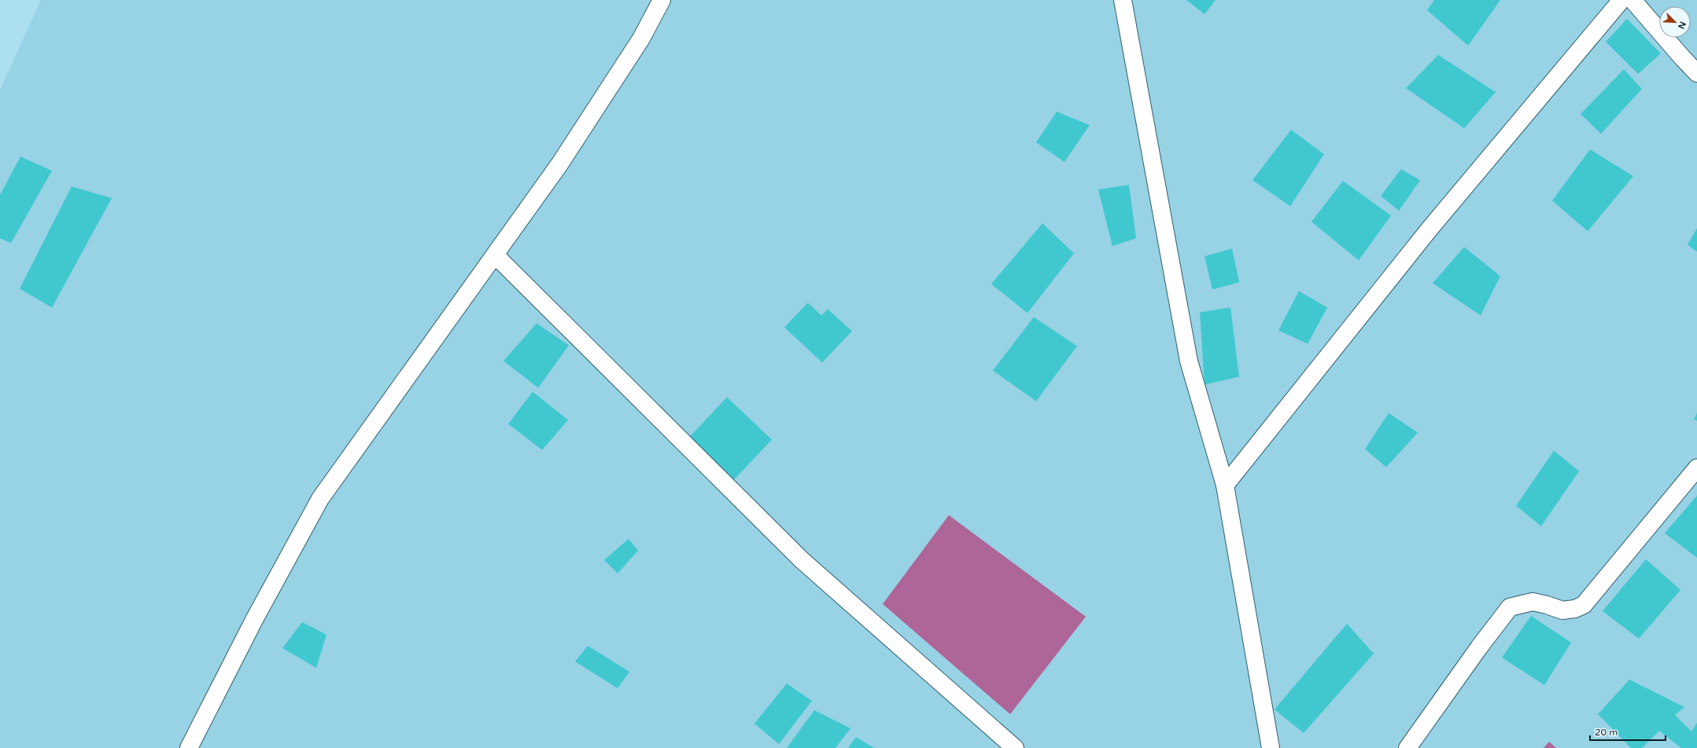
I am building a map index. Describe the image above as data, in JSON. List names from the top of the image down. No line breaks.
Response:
{"scale_bar":"20 m","north":"bottom right"}
